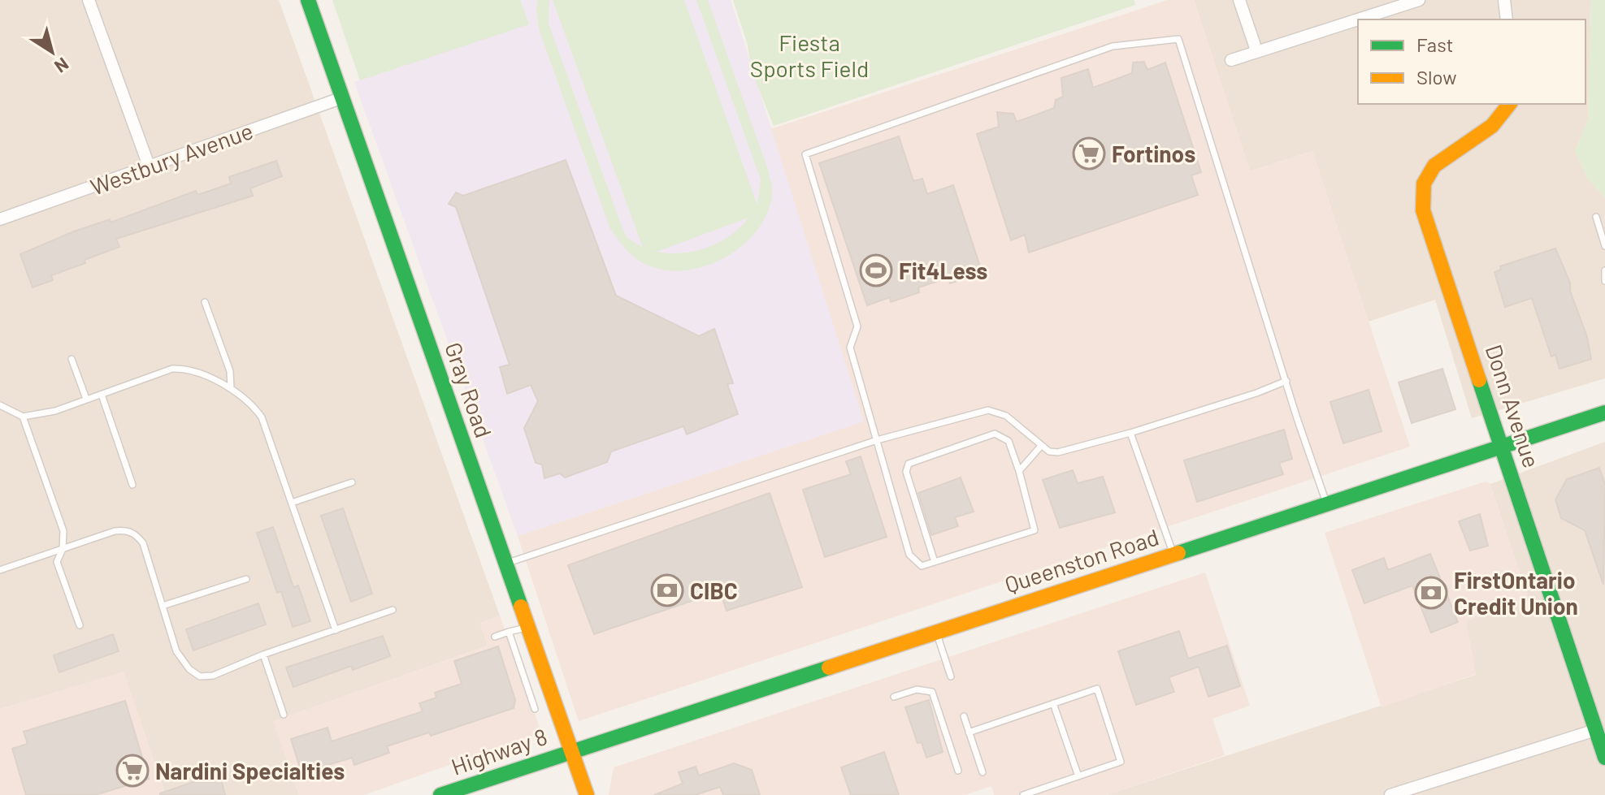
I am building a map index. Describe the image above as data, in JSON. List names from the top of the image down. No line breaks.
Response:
{"streets":{"main road":["Gray Road","Donn Avenue","Queenston Road","Highway 8"],"street":["Westbury Avenue"]},"crossings":[["Westbury Avenue","Gray Road"],["Gray Road","Queenston Road"],["Gray Road","Highway 8"],["Donn Avenue","Queenston Road"],["Queenston Road","Highway 8"]],"parks":["Fiesta Sports Field"],"places":{"supermarket":["Fortinos","Nardini Specialties"],"sports":["Fit4Less"],"bank":["CIBC","FirstOntario Credit Union"]},"legend":["Fast","Slow"],"north":"bottom right"}
